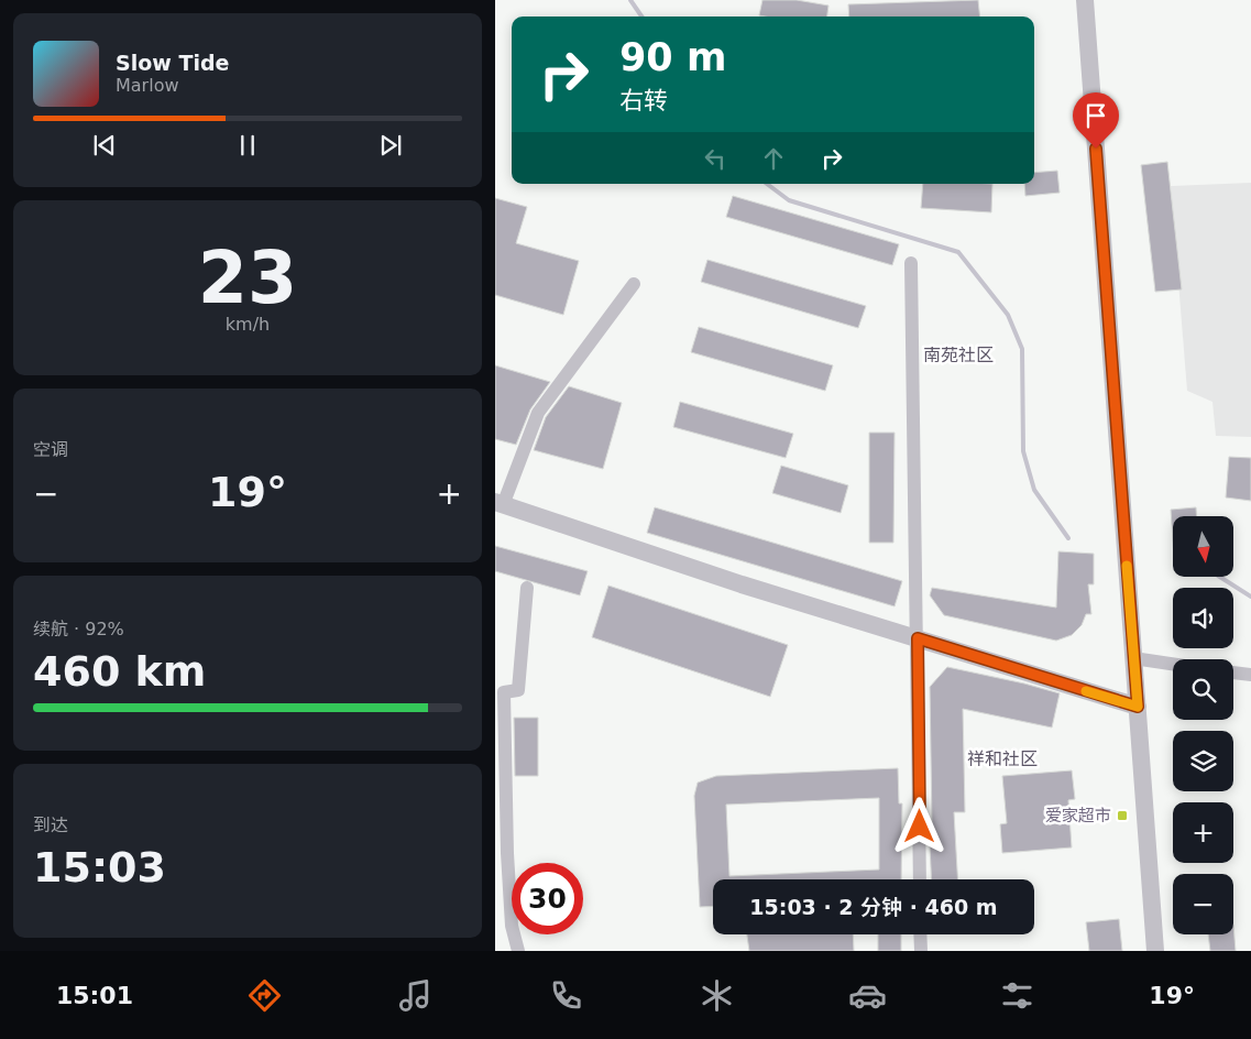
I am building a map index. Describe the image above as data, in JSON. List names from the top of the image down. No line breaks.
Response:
{"districts":["南苑社区","祥和社区"],"places":{"transit":["爱家超市"]},"north":"bottom","page":{"turn":["90 m","右转"],"song":["Slow Tide","Marlow"],"tile":[["23","km/h"],"空调",["续航 · 92%","460 km"],["到达","15:03"]],"heat":["−","19°","+"],"map_buttons":["+","−"],"limit":"30","trip":"15:03 · 2 分钟 · 460 m","tabs":["15:01","19°"]}}
